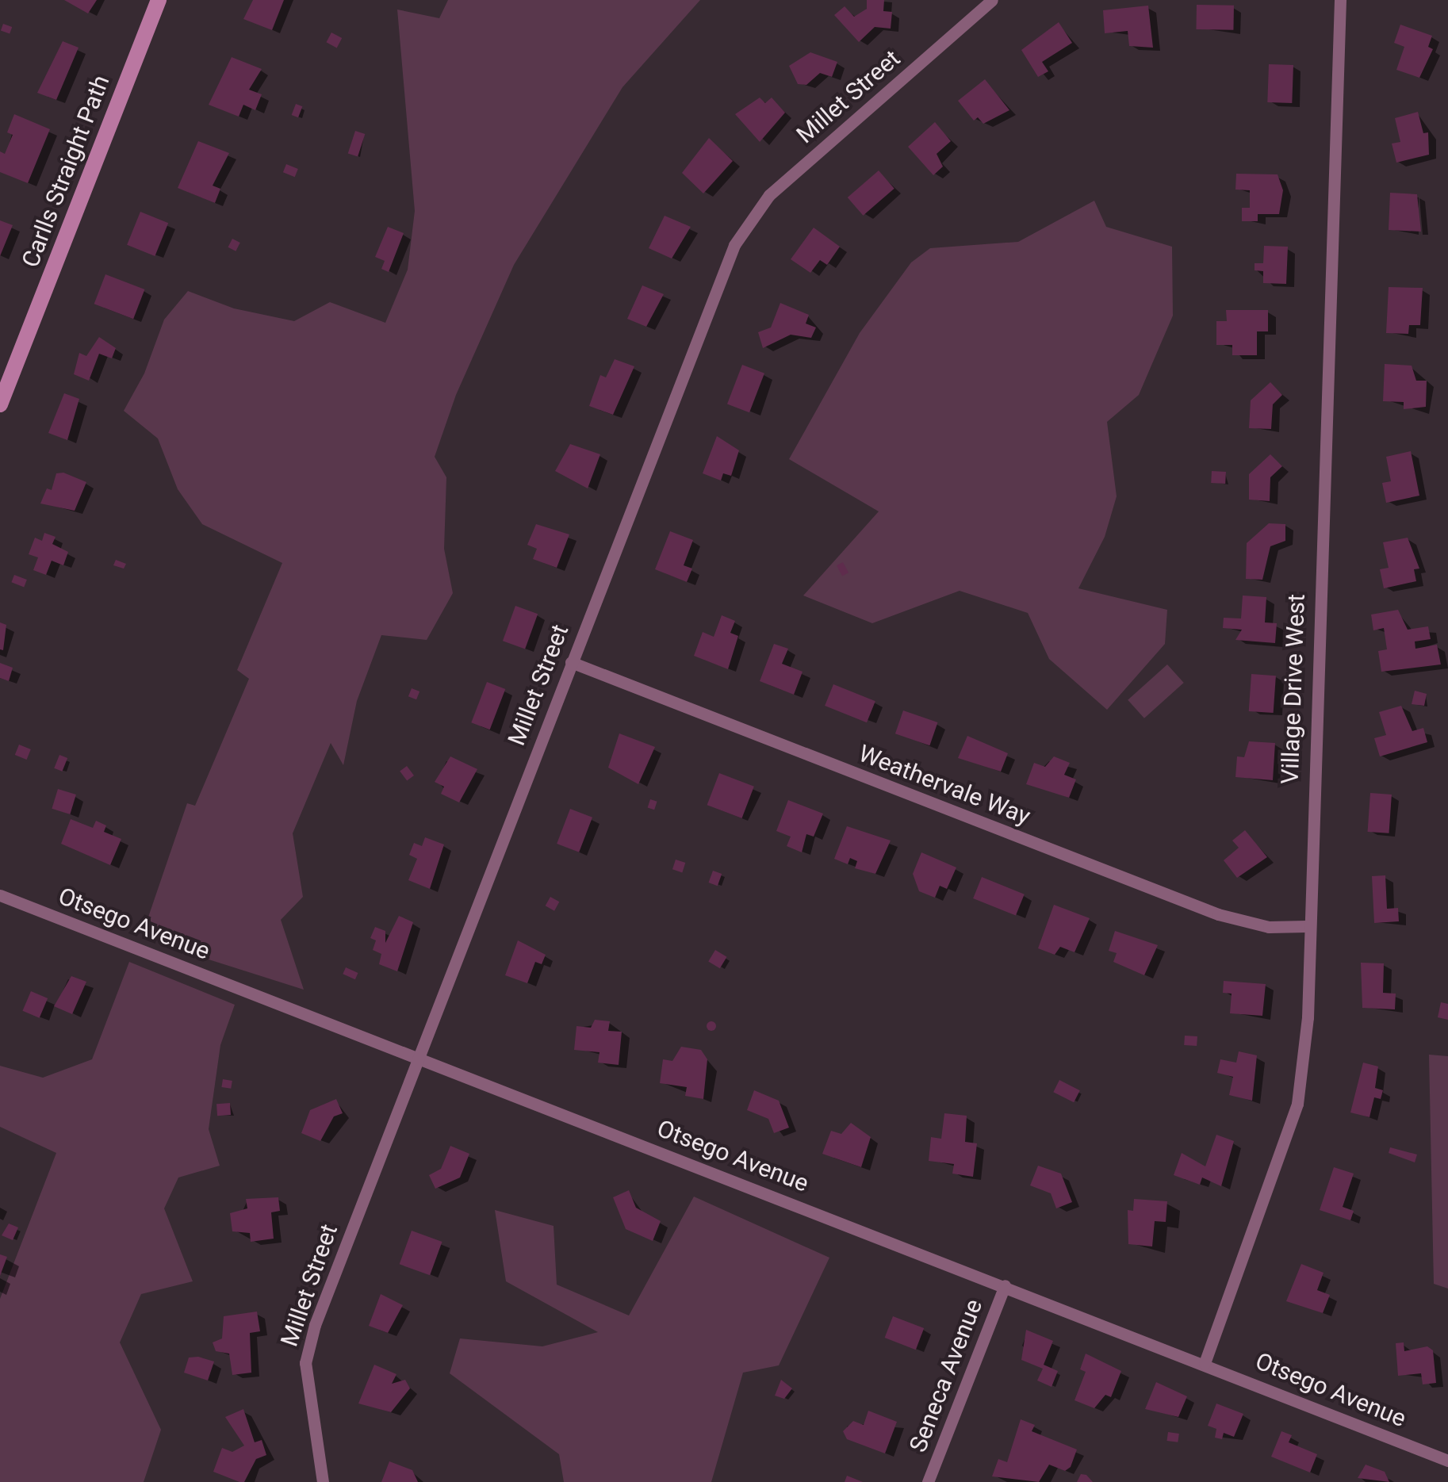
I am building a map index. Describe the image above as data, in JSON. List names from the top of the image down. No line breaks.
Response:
{"streets":{"street":["Millet Street","Carlls Straight Path","Village Drive West","Weathervale Way","Otsego Avenue","Seneca Avenue"]},"crossings":[["Millet Street","Weathervale Way"],["Millet Street","Otsego Avenue"],["Village Drive West","Weathervale Way"],["Village Drive West","Otsego Avenue"],["Otsego Avenue","Seneca Avenue"]]}
